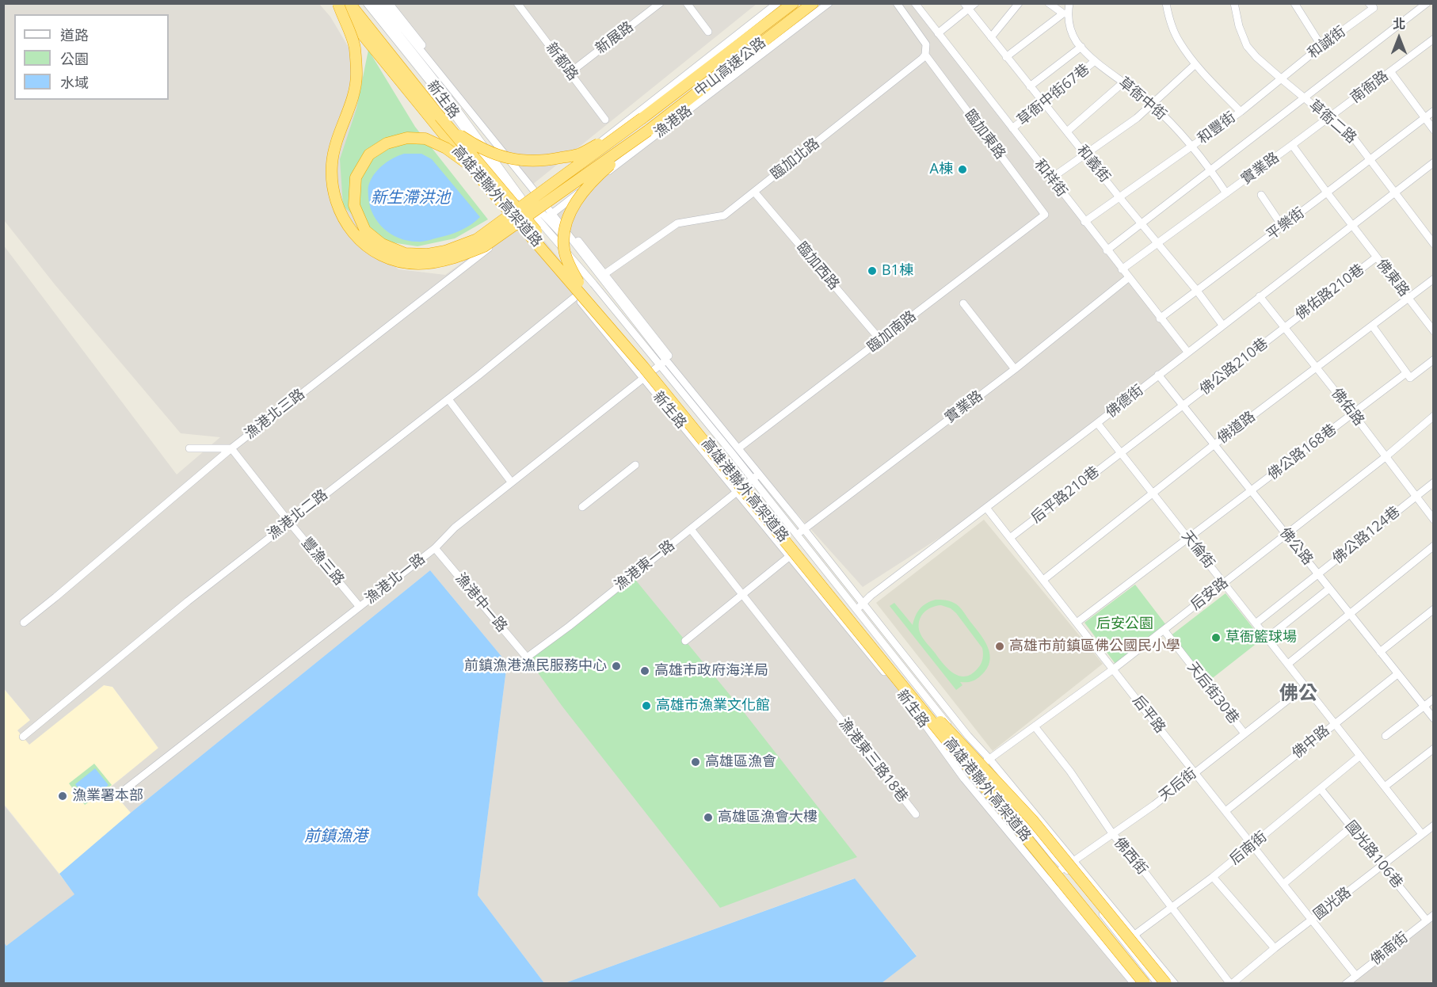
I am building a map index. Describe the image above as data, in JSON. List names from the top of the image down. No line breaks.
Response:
{"streets":{"highway":["中山高速公路","高雄港聯外高架道路"],"street":["新展路","和誠街","新都路","南衙路","草衙中街67巷","草衙中街","新生路","漁港路","草衙二路","和豐街","臨加東路","臨加北路","和義街","實業路","和祥街","平樂街","臨加西路","佛東路","佛佑路210巷","臨加南路","佛公路210巷","佛德街","佛佑路","漁港北三路","佛道路","佛公路168巷","后平路210巷","漁港北二路","佛公路124巷","佛公路","天倫街","豐漁三路","漁港東一路","漁港北一路","后安路","漁港中一路","天后街30巷","后平路","佛中路","漁港東三路18巷","天后街","后南街","國光路106巷","佛西街","國光路","佛南街"]},"crossings":[["新展路","新都路"],["和誠街","草衙二路"],["和誠街","和豐街"],["南衙路","草衙二路"],["南衙路","實業路"],["草衙中街67巷","草衙中街"],["草衙中街67巷","和義街"],["草衙中街67巷","和祥街"],["草衙中街","和豐街"],["草衙中街","實業路"],["新生路","漁港路"],["新生路","臨加北路"],["新生路","實業路"],["新生路","臨加南路"],["新生路","佛德街"],["新生路","漁港北三路"],["新生路","漁港北二路"],["新生路","漁港東一路"],["新生路","漁港北一路"],["新生路","后安路"],["新生路","天后街"],["新生路","后南街"],["草衙二路","實業路"],["草衙二路","平樂街"],["草衙二路","佛德街"],["和豐街","和義街"],["和豐街","和祥街"],["臨加東路","臨加北路"],["臨加東路","臨加南路"],["臨加北路","臨加西路"],["和義街","實業路"],["和義街","平樂街"],["和義街","佛德街"],["實業路","和祥街"],["和祥街","平樂街"],["和祥街","佛德街"],["平樂街","佛東路"],["臨加西路","臨加南路"],["佛東路","佛佑路210巷"],["佛東路","佛德街"],["佛東路","佛道路"],["佛佑路210巷","佛公路210巷"],["佛佑路210巷","佛佑路"],["佛公路210巷","佛佑路"],["佛公路210巷","后平路210巷"],["佛公路210巷","佛公路"],["佛公路210巷","天倫街"],["佛德街","佛佑路"],["佛德街","佛公路"],["佛德街","天倫街"],["佛德街","后平路"],["佛佑路","佛道路"],["佛佑路","佛公路168巷"],["佛佑路","佛公路124巷"],["佛佑路","后安路"],["漁港北三路","豐漁三路"],["佛道路","佛公路"],["佛道路","天倫街"],["佛道路","后平路"],["佛公路168巷","佛公路"],["佛公路168巷","天倫街"],["佛公路168巷","后平路"],["后平路210巷","天倫街"],["后平路210巷","后平路"],["漁港北二路","豐漁三路"],["佛公路124巷","佛公路"],["佛公路124巷","天倫街"],["佛公路","后安路"],["佛公路","佛中路"],["天倫街","后安路"],["天倫街","佛中路"],["天倫街","天后街"],["天倫街","后南街"],["天倫街","國光路"],["豐漁三路","漁港北一路"],["漁港東一路","漁港中一路"],["漁港東一路","漁港東三路18巷"],["漁港北一路","漁港中一路"],["后安路","天后街30巷"],["后安路","后平路"],["后安路","佛西街"],["天后街30巷","天后街"],["后平路","佛中路"],["后平路","天后街"],["后平路","后南街"],["后平路","國光路"],["后平路","佛南街"],["天后街","佛西街"],["后南街","國光路106巷"],["后南街","佛西街"],["國光路106巷","國光路"],["國光路106巷","佛南街"],["佛西街","國光路"]],"districts":["佛公"],"water":["新生滯洪池","前鎮漁港"],"parks":["后安公園"],"places":["A棟","B1棟","草衙籃球場","高雄市前鎮區佛公國民小學","前鎮漁港漁民服務中心","高雄市政府海洋局","高雄市漁業文化館","高雄區漁會","漁業署本部","高雄區漁會大樓"],"legend":["道路","公園","水域"],"north":"top"}
